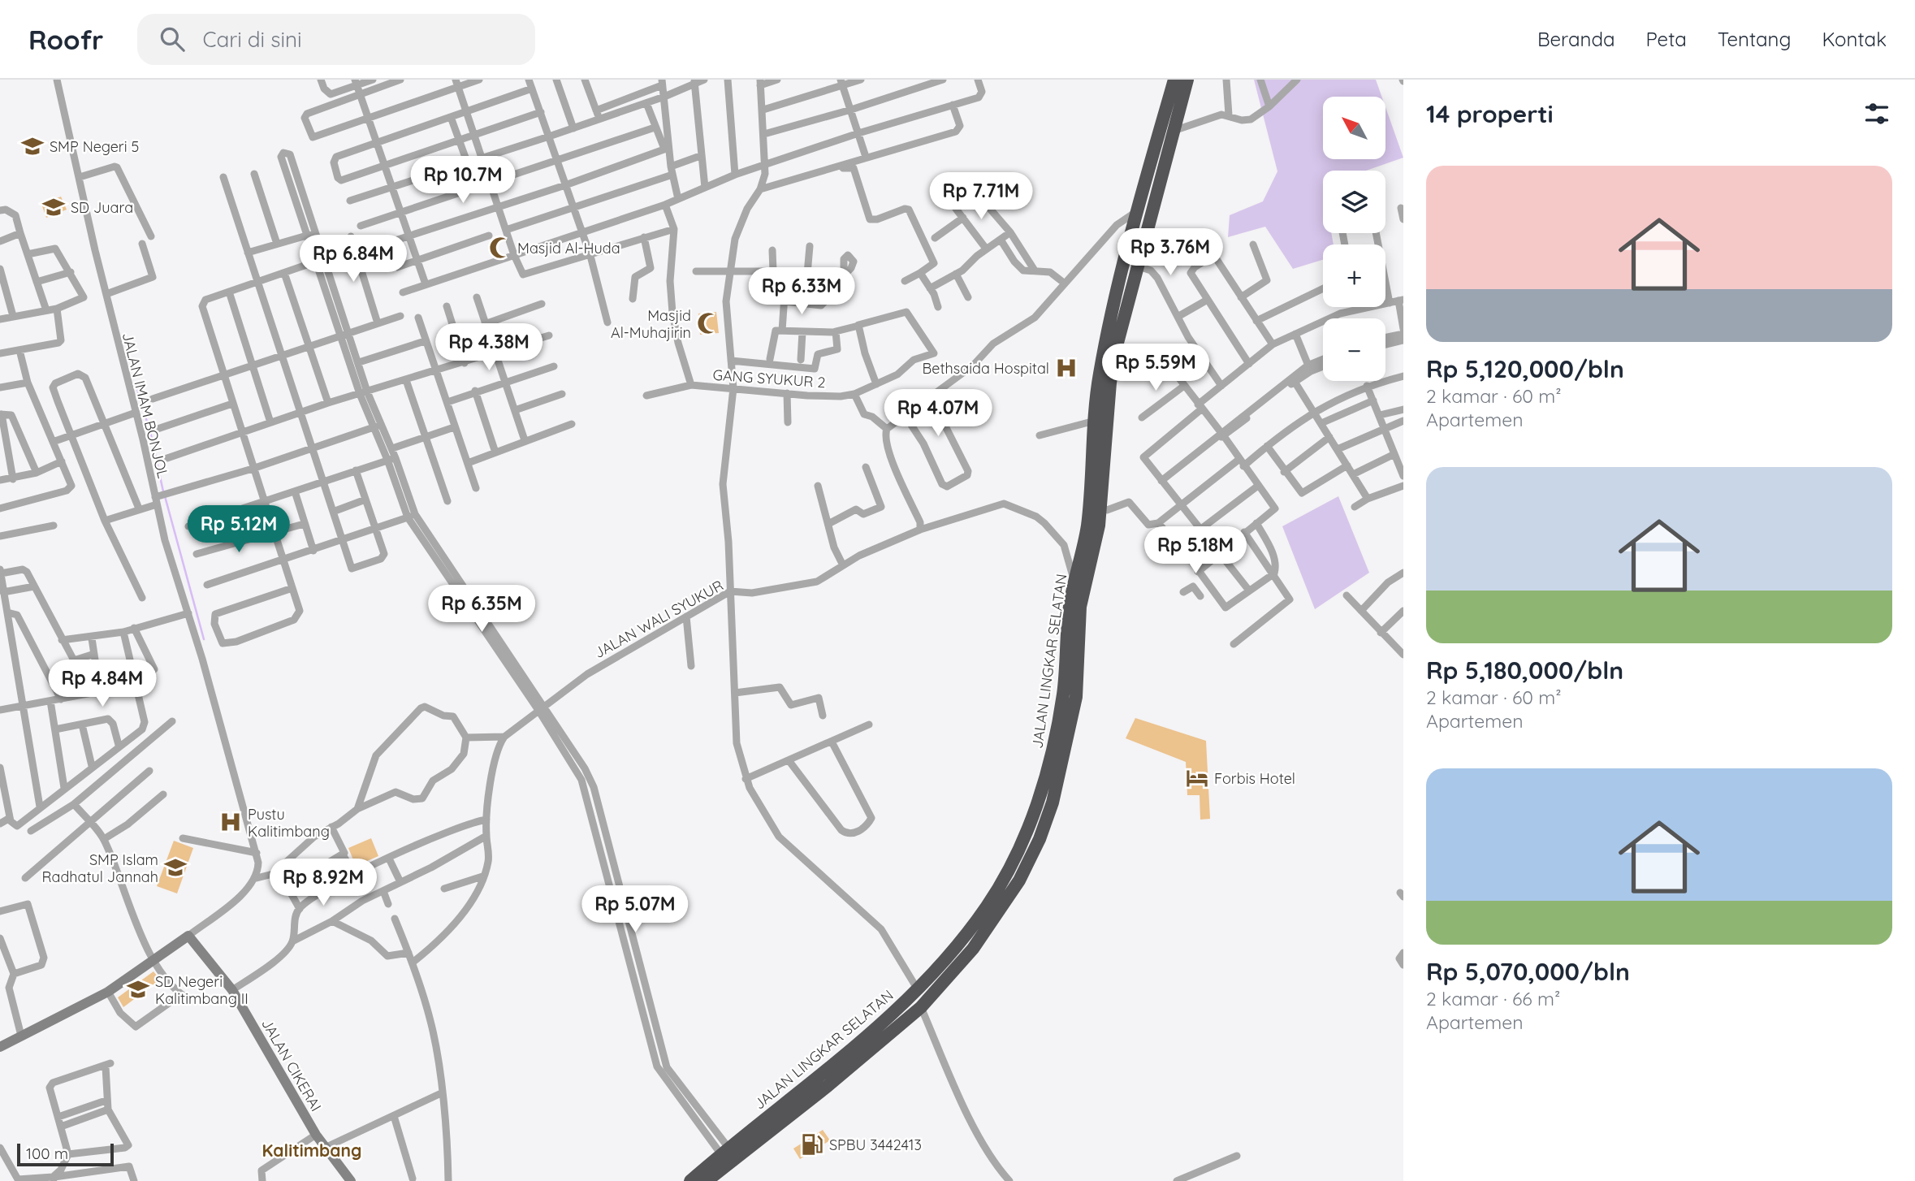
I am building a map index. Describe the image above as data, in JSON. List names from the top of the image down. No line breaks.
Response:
{"streets":{"highway":["JALAN LINGKAR SELATAN"],"street":["GANG SYUKUR 2","JALAN IMAM BONJOL","JALAN WALI SYUKUR","JALAN CIKERAI"]},"crossings":[["JALAN WALI SYUKUR","JALAN LINGKAR SELATAN"]],"districts":["Kalitimbang"],"places":{"school or university":["SMP Negeri 5","SD Juara","SMP Islam Radhatul Jannah","SD Negeri Kalitimbang II"],"mosque":["Masjid Al-Huda","Masjid Al-Muhajirin"],"hospital":["Bethsaida Hospital","Pustu Kalitimbang"],"hotel":["Forbis Hotel"],"fuel station":["SPBU 3442413"]},"scale_bar":"100 m","north":"top left","page":{"header":"Roofr","search":"Cari di sini","nav":["Beranda","Peta","Tentang","Kontak"],"heading":"14 properti","map_buttons":["+","−"],"list":[{"name":"Rp 5,120,000/bln","note":"2 kamar · 60 m² · Apartemen"},{"name":"Rp 5,180,000/bln","note":"2 kamar · 60 m² · Apartemen"},{"name":"Rp 5,070,000/bln","note":"2 kamar · 66 m² · Apartemen"}],"price":["Rp 10.7M","Rp 7.71M","Rp 3.76M","Rp 6.84M","Rp 6.33M","Rp 4.38M","Rp 5.59M","Rp 4.07M","Rp 5.12M","Rp 5.18M","Rp 6.35M","Rp 4.84M","Rp 8.92M","Rp 5.07M"],"scale":"100 m"}}
